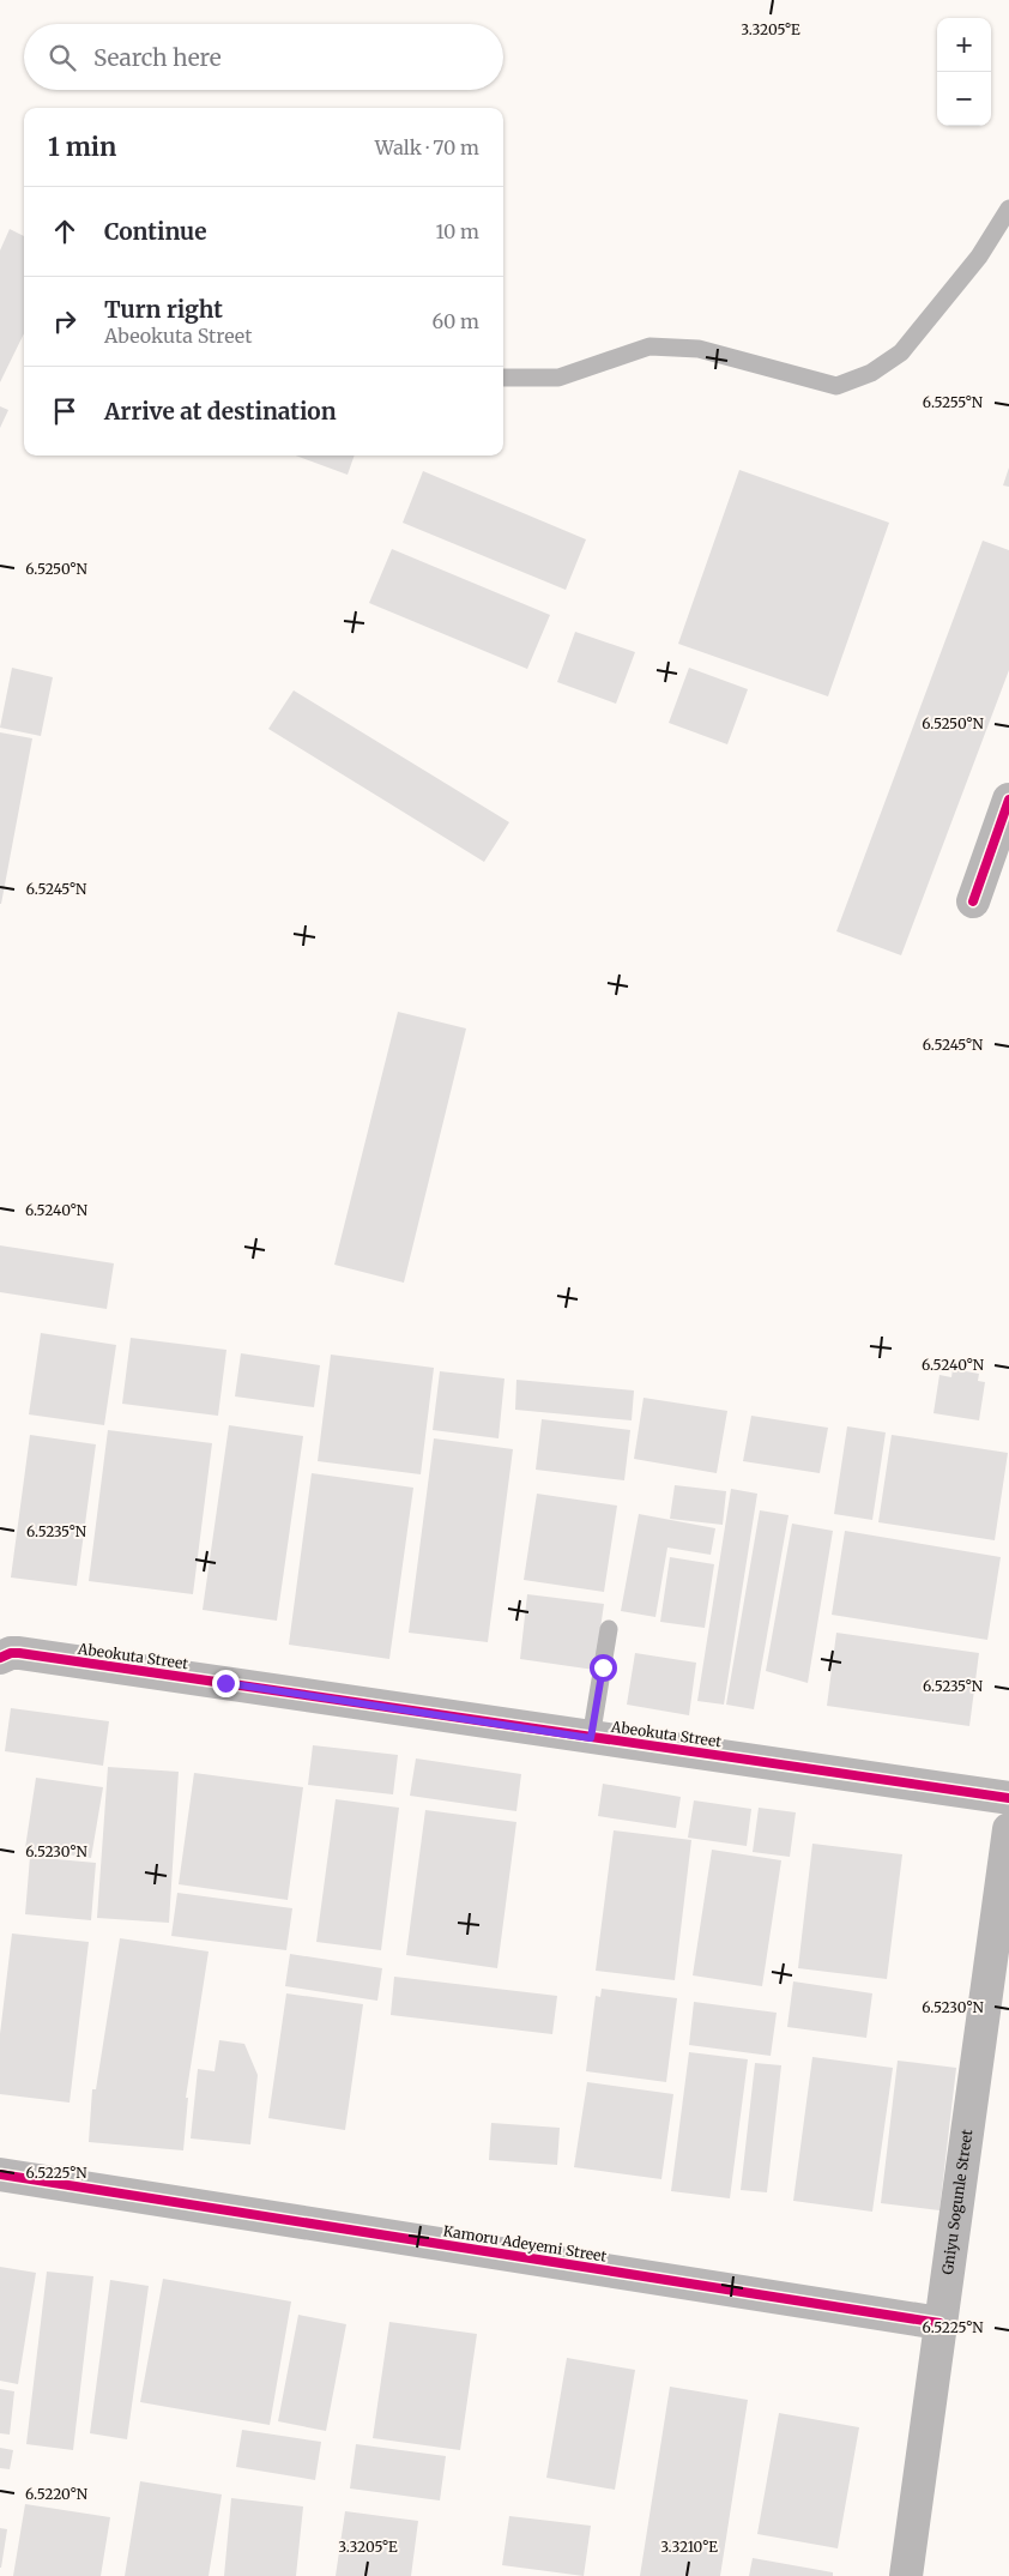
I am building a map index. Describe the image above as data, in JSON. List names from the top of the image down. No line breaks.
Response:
{"streets":{"street":["Abeokuta Street","Gniyu Sogunle Street","Kamoru Adeyemi Street"]},"crossings":[["Gniyu Sogunle Street","Kamoru Adeyemi Street"]],"page":{"map_buttons":["+","−"],"search":"Search here","heading":["1 min","Walk · 70 m"],"list":[["Continue","10 m"],["Turn right","Abeokuta Street","60 m"],"Arrive at destination"]},"coordinates":["3.3205°E","6.5255°N","6.5250°N","6.5245°N","6.5240°N","6.5235°N","6.5230°N","6.5225°N","6.5220°N","3.3210°E"]}
